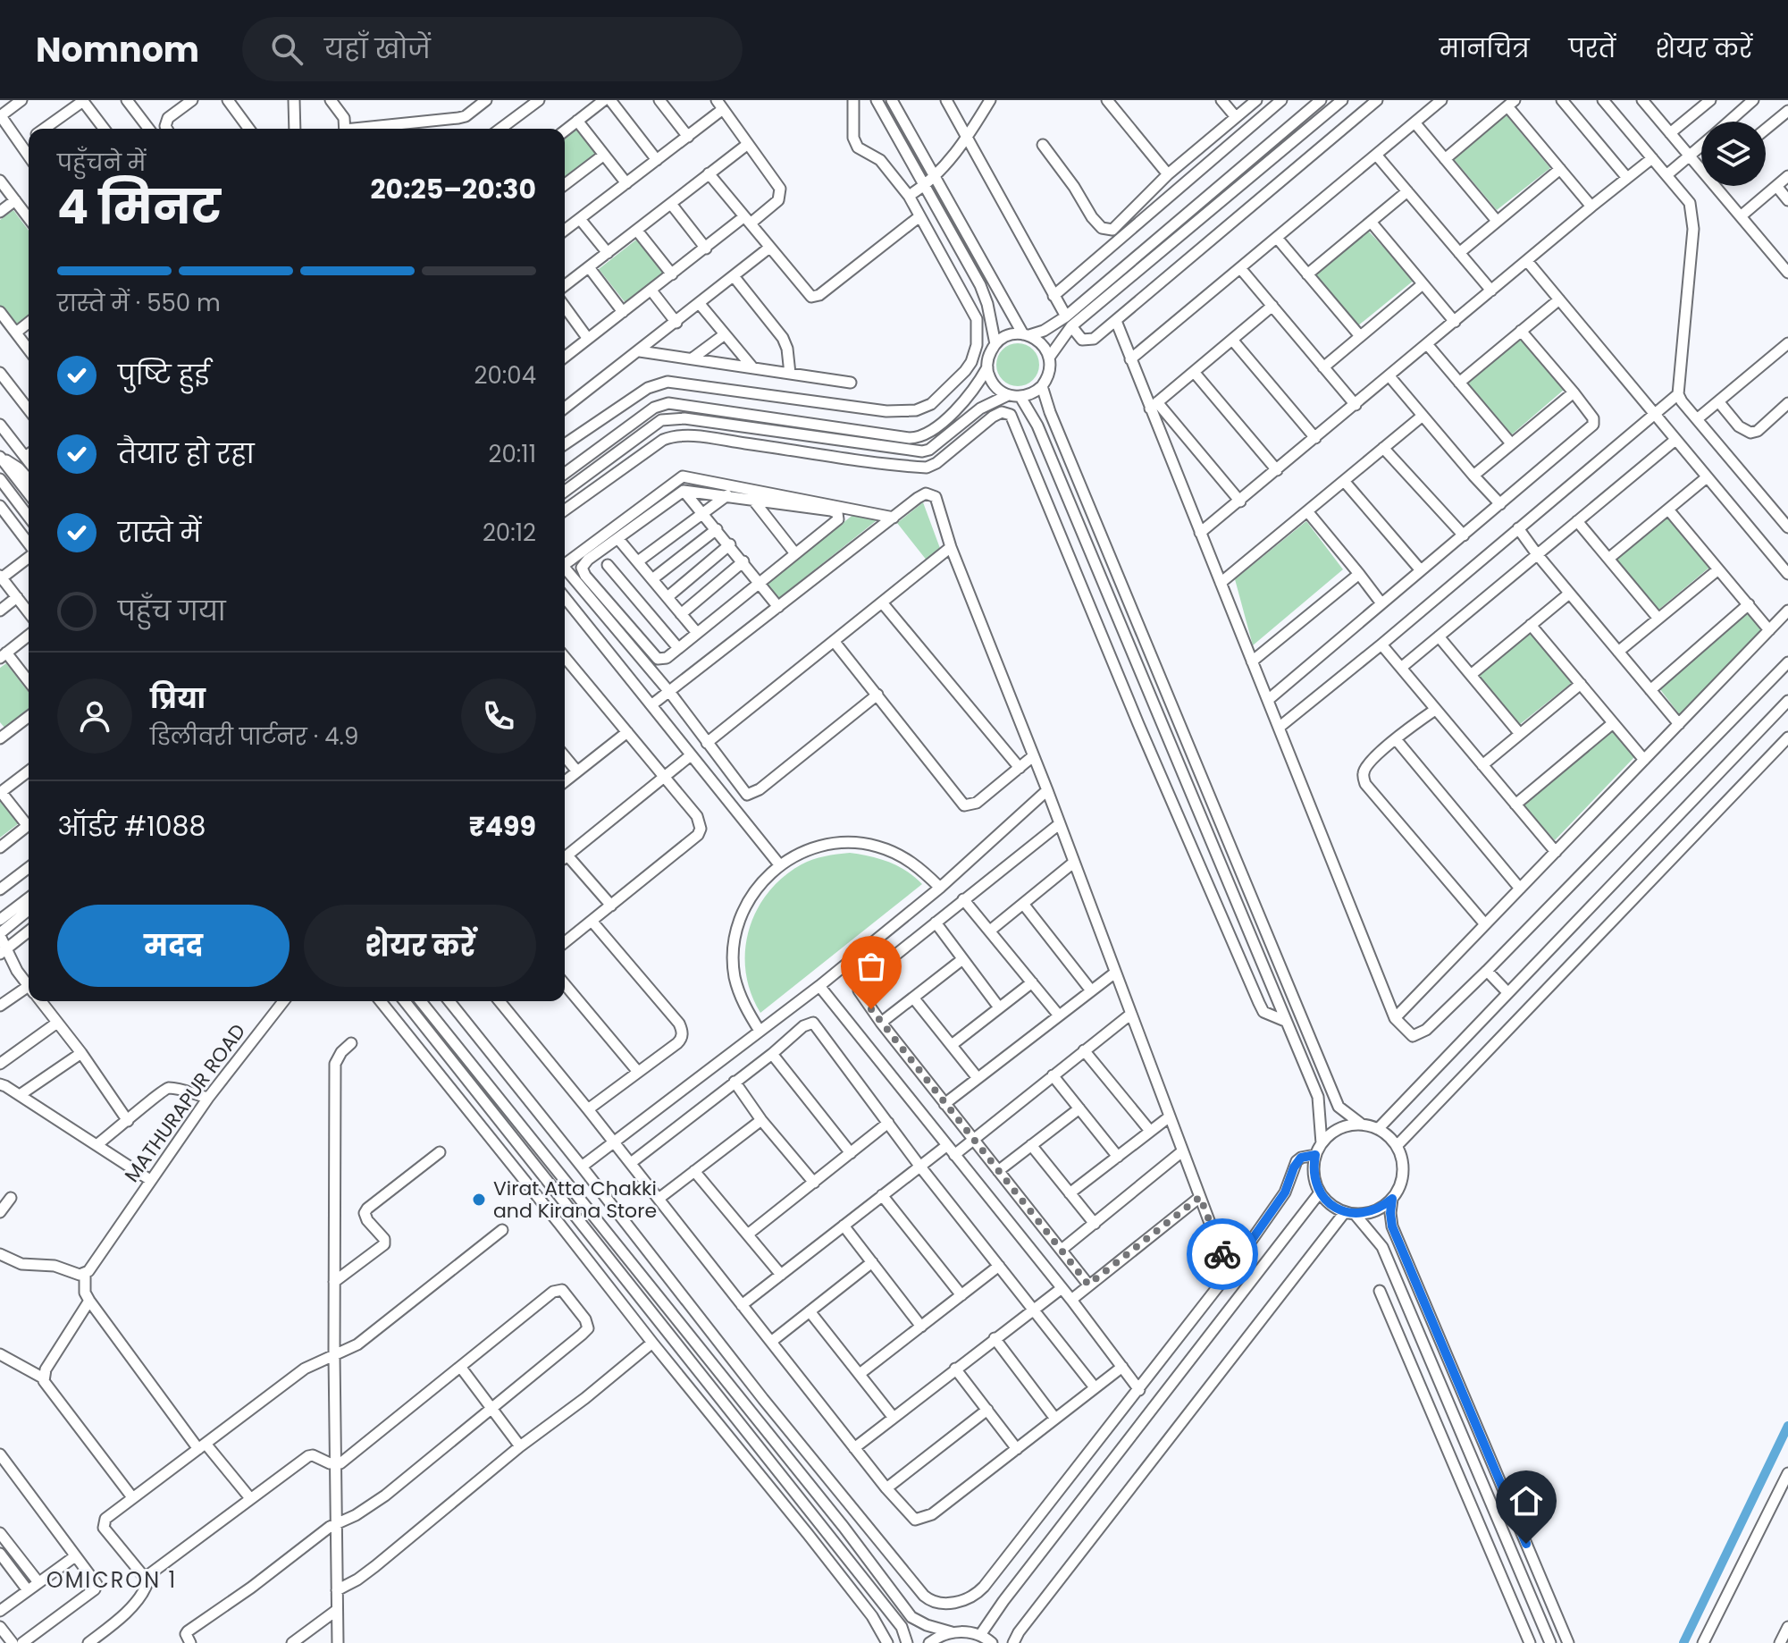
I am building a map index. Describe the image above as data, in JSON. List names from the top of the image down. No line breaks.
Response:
{"streets":{"street":["MATHURAPUR ROAD"]},"districts":["OMICRON 1"],"places":["Virat Atta Chakki and Kirana Store"],"page":{"header":"Nomnom","search":"यहाँ खोजें","nav":["मानचित्र","परतें","शेयर करें"],"heading":["4 मिनट","पहुँचने में","20:25–20:30"],"panel":["प्रिया","डिलीवरी पार्टनर · 4.9","ऑर्डर #1088","₹499"],"bar":"रास्ते में · 550 m","list":[["पुष्टि हुई","20:04"],["तैयार हो रहा","20:11"],["रास्ते में","20:12"],"पहुँच गया"],"buttons":["मदद","शेयर करें"]}}
